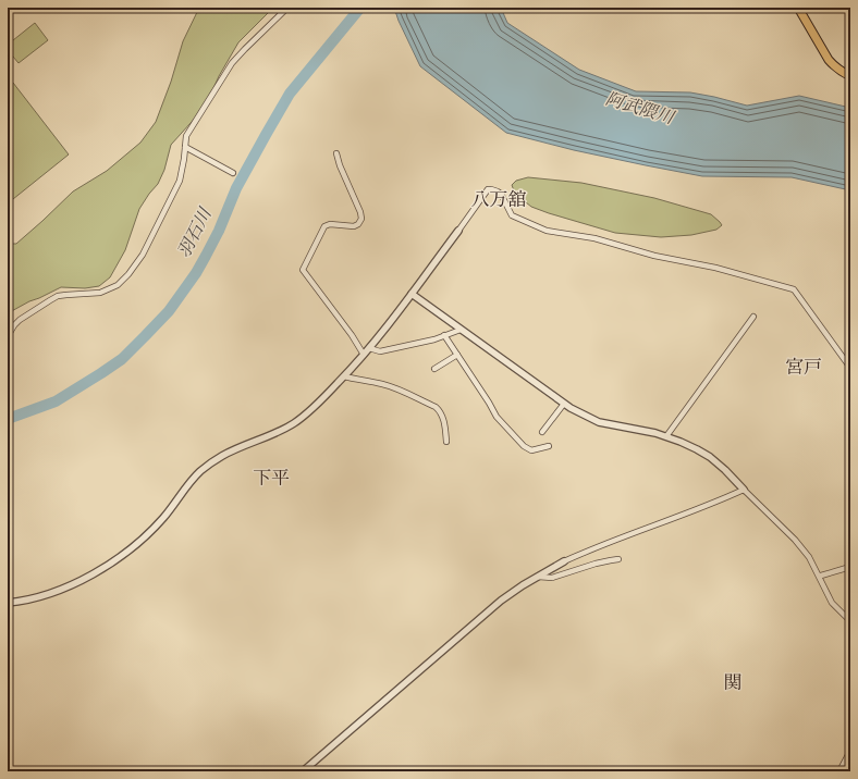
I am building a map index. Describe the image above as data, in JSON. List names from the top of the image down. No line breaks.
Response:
{"districts":["八万舘","宮戸","下平","関"],"water":["阿武隈川","羽石川"]}
